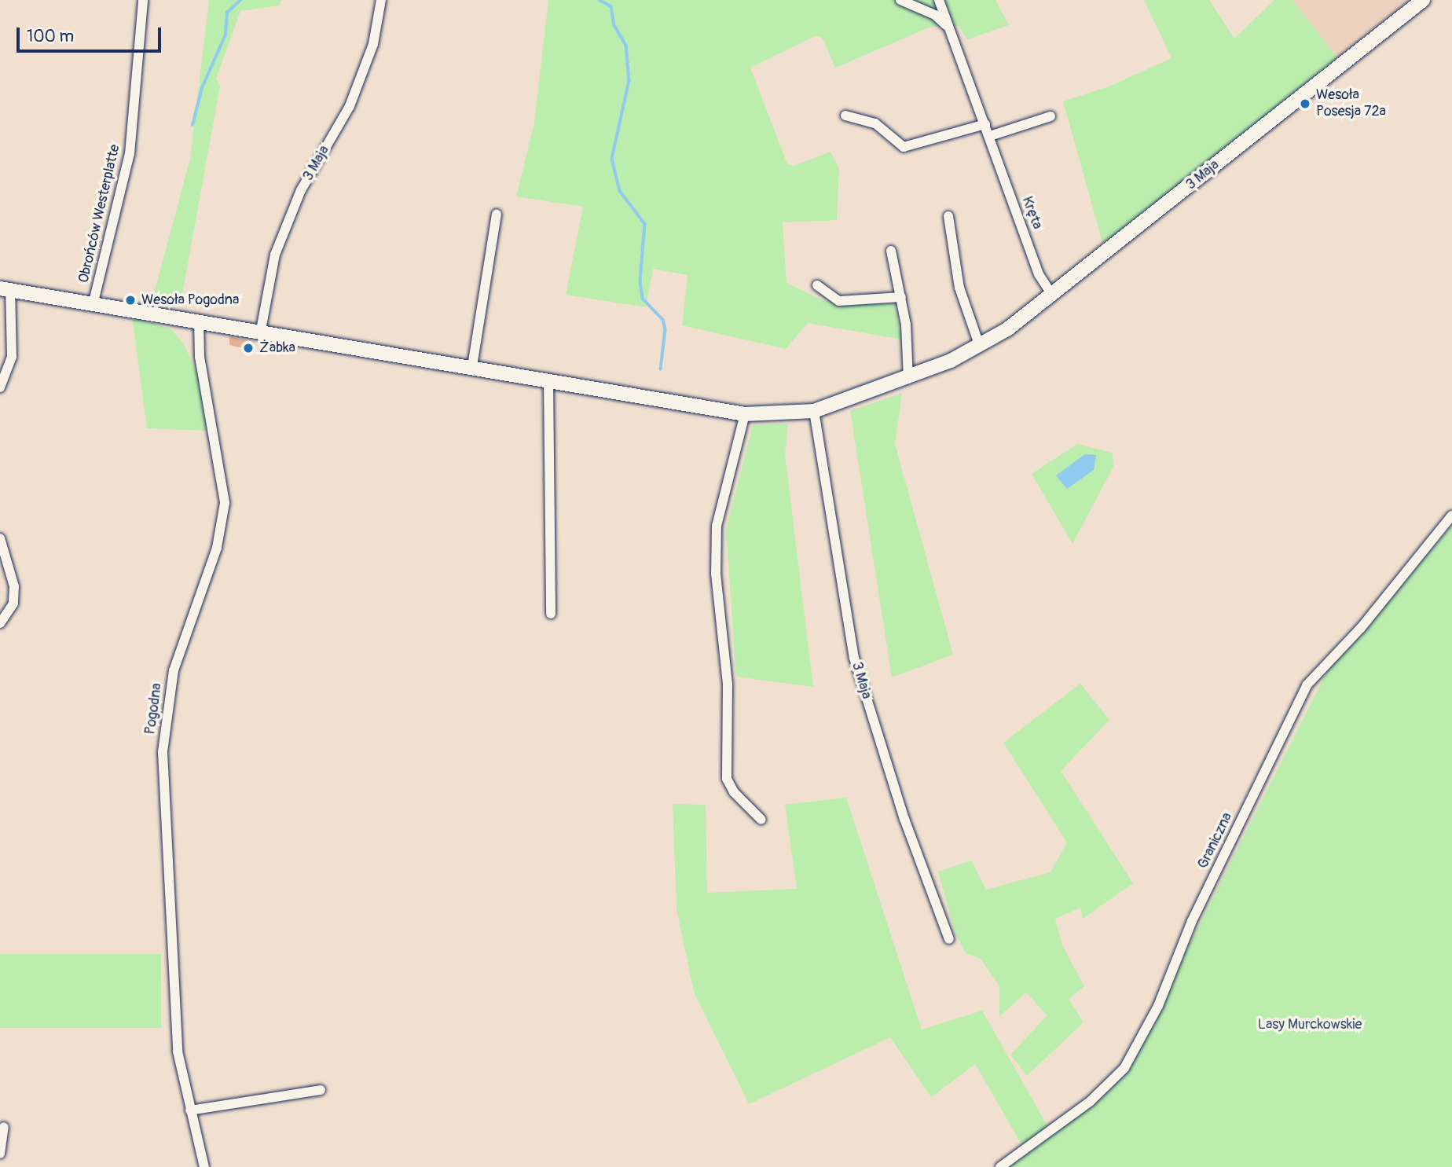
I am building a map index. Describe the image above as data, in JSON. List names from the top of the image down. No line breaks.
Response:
{"streets":{"street":["3 Maja","Kręta","Obrońców Westerplatte","Pogodna","Graniczna"]},"crossings":[["3 Maja","Kręta"],["3 Maja","Obrońców Westerplatte"],["3 Maja","Pogodna"]],"parks":["Lasy Murckowskie"],"places":["Wesoła Posesja 72a","Wesoła Pogodna","Żabka"],"scale_bar":"100 m"}
